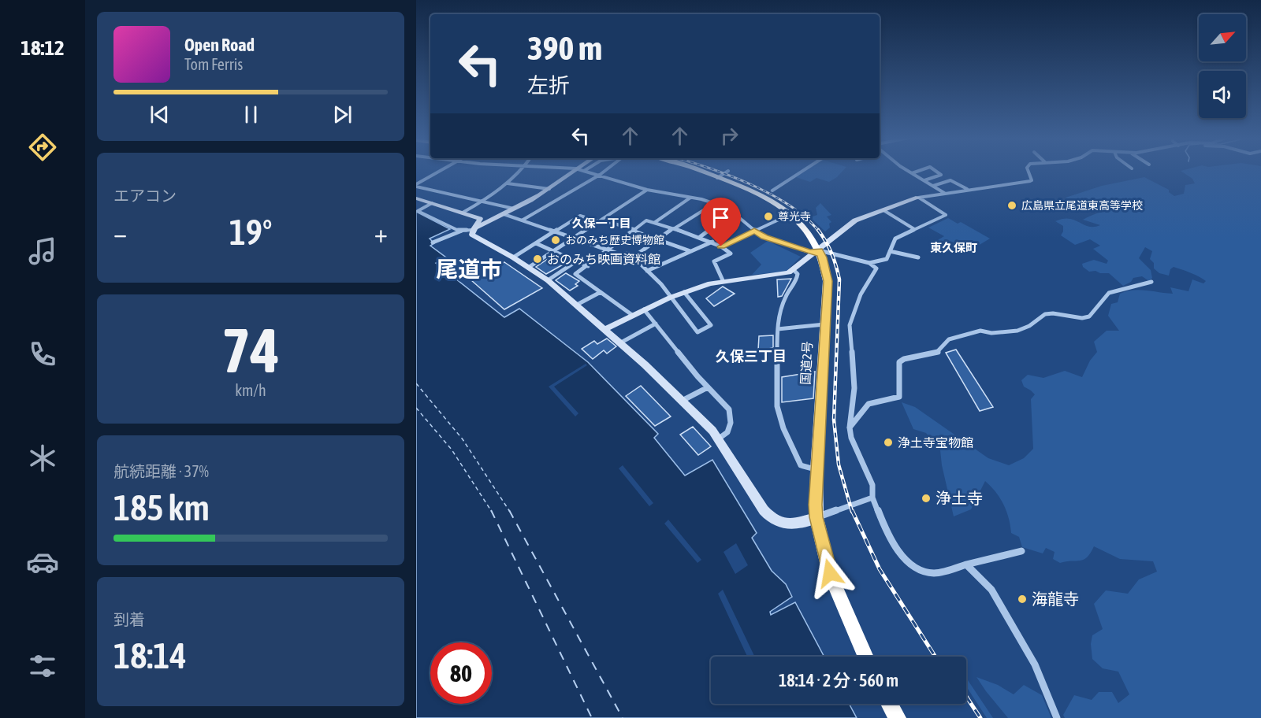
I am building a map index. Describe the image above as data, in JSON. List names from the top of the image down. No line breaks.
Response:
{"streets":{"highway":["国道2号"]},"districts":["久保一丁目","東久保町","尾道市","久保三丁目"],"places":["広島県立尾道東高等学校","尊光寺","おのみち歴史博物館","おのみち映画資料館","浄土寺宝物館","浄土寺","海龍寺"],"north":"top right","page":{"tabs":"18:12","turn":["390 m","左折"],"song":["Open Road","Tom Ferris"],"tile":["エアコン",["74","km/h"],["航続距離 · 37%","185 km"],["到着","18:14"]],"heat":["−","19°","+"],"limit":"80","trip":"18:14 · 2 分 · 560 m"}}
